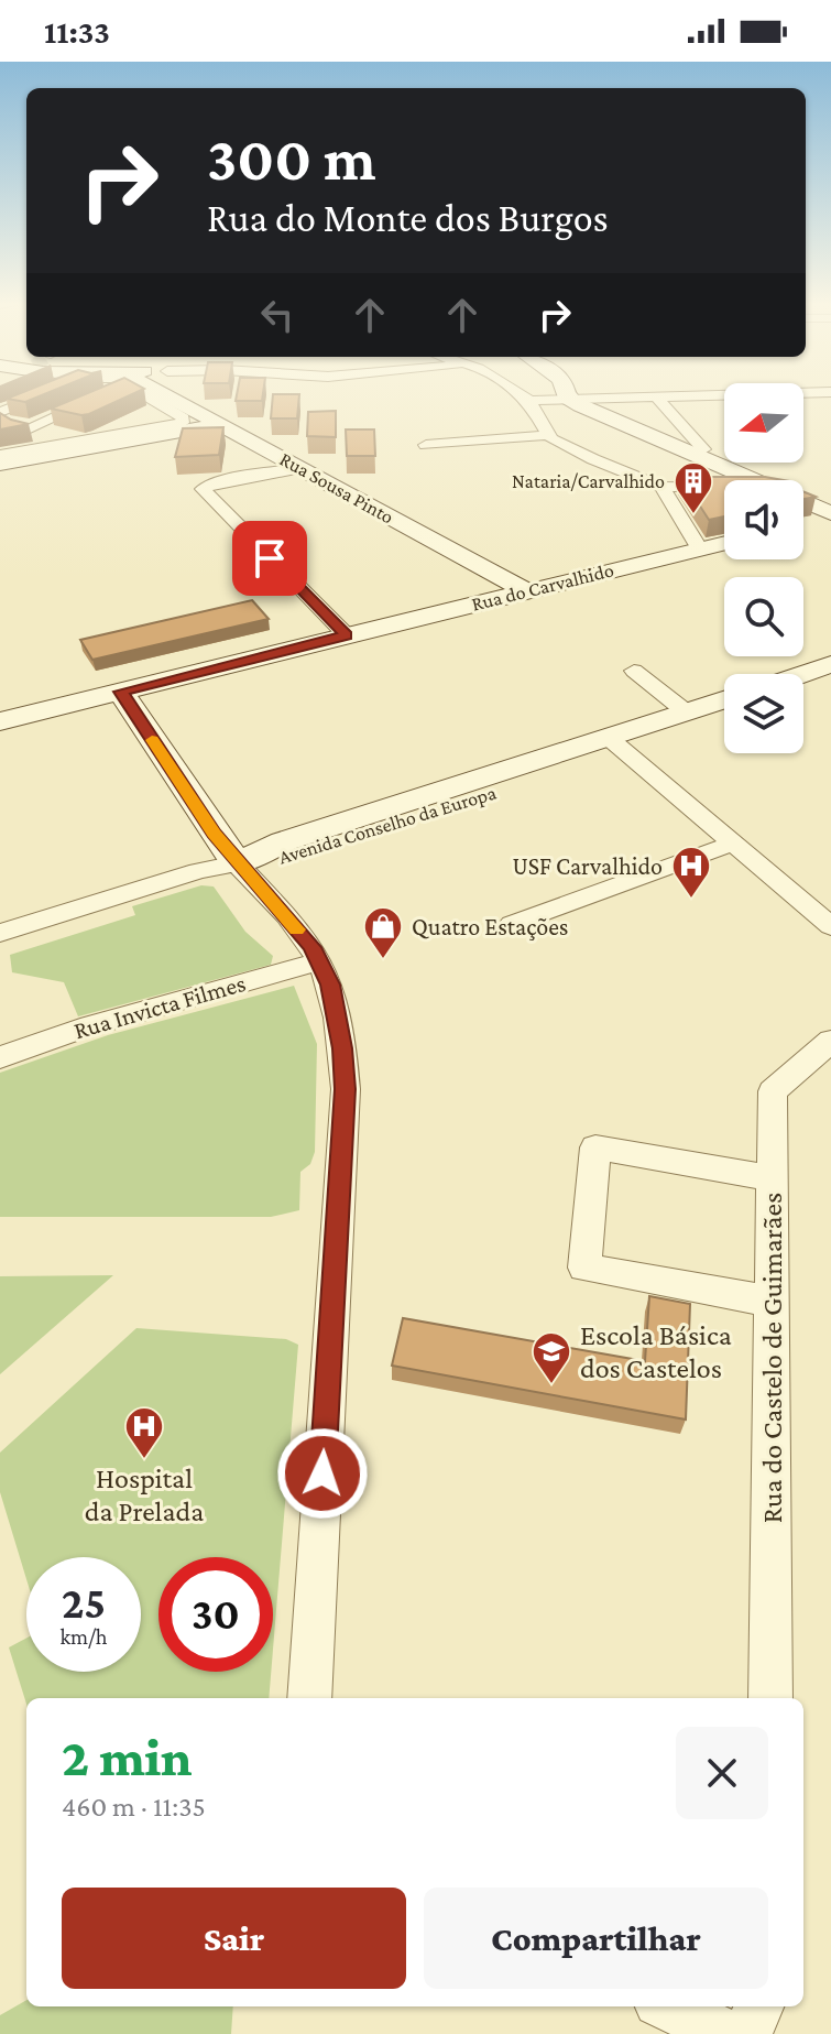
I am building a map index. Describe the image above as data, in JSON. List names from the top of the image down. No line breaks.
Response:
{"streets":{"main road":["Rua Sousa Pinto","Rua do Carvalhido","Avenida Conselho da Europa"],"street":["Rua Invicta Filmes","Rua do Castelo de Guimarães"]},"crossings":[["Rua Sousa Pinto","Rua do Carvalhido"]],"places":{"building":["Nataria/Carvalhido"],"hospital":["USF Carvalhido","Hospital da Prelada"],"shop":["Quatro Estações"],"school or university":["Escola Básica dos Castelos"]},"north":"left","page":{"status":"11:33","turn":["300 m","Rua do Monte dos Burgos"],"speed":"25 km/h","limit":"30","heading":["2 min","460 m · 11:35"],"buttons":["Sair","Compartilhar"]}}
